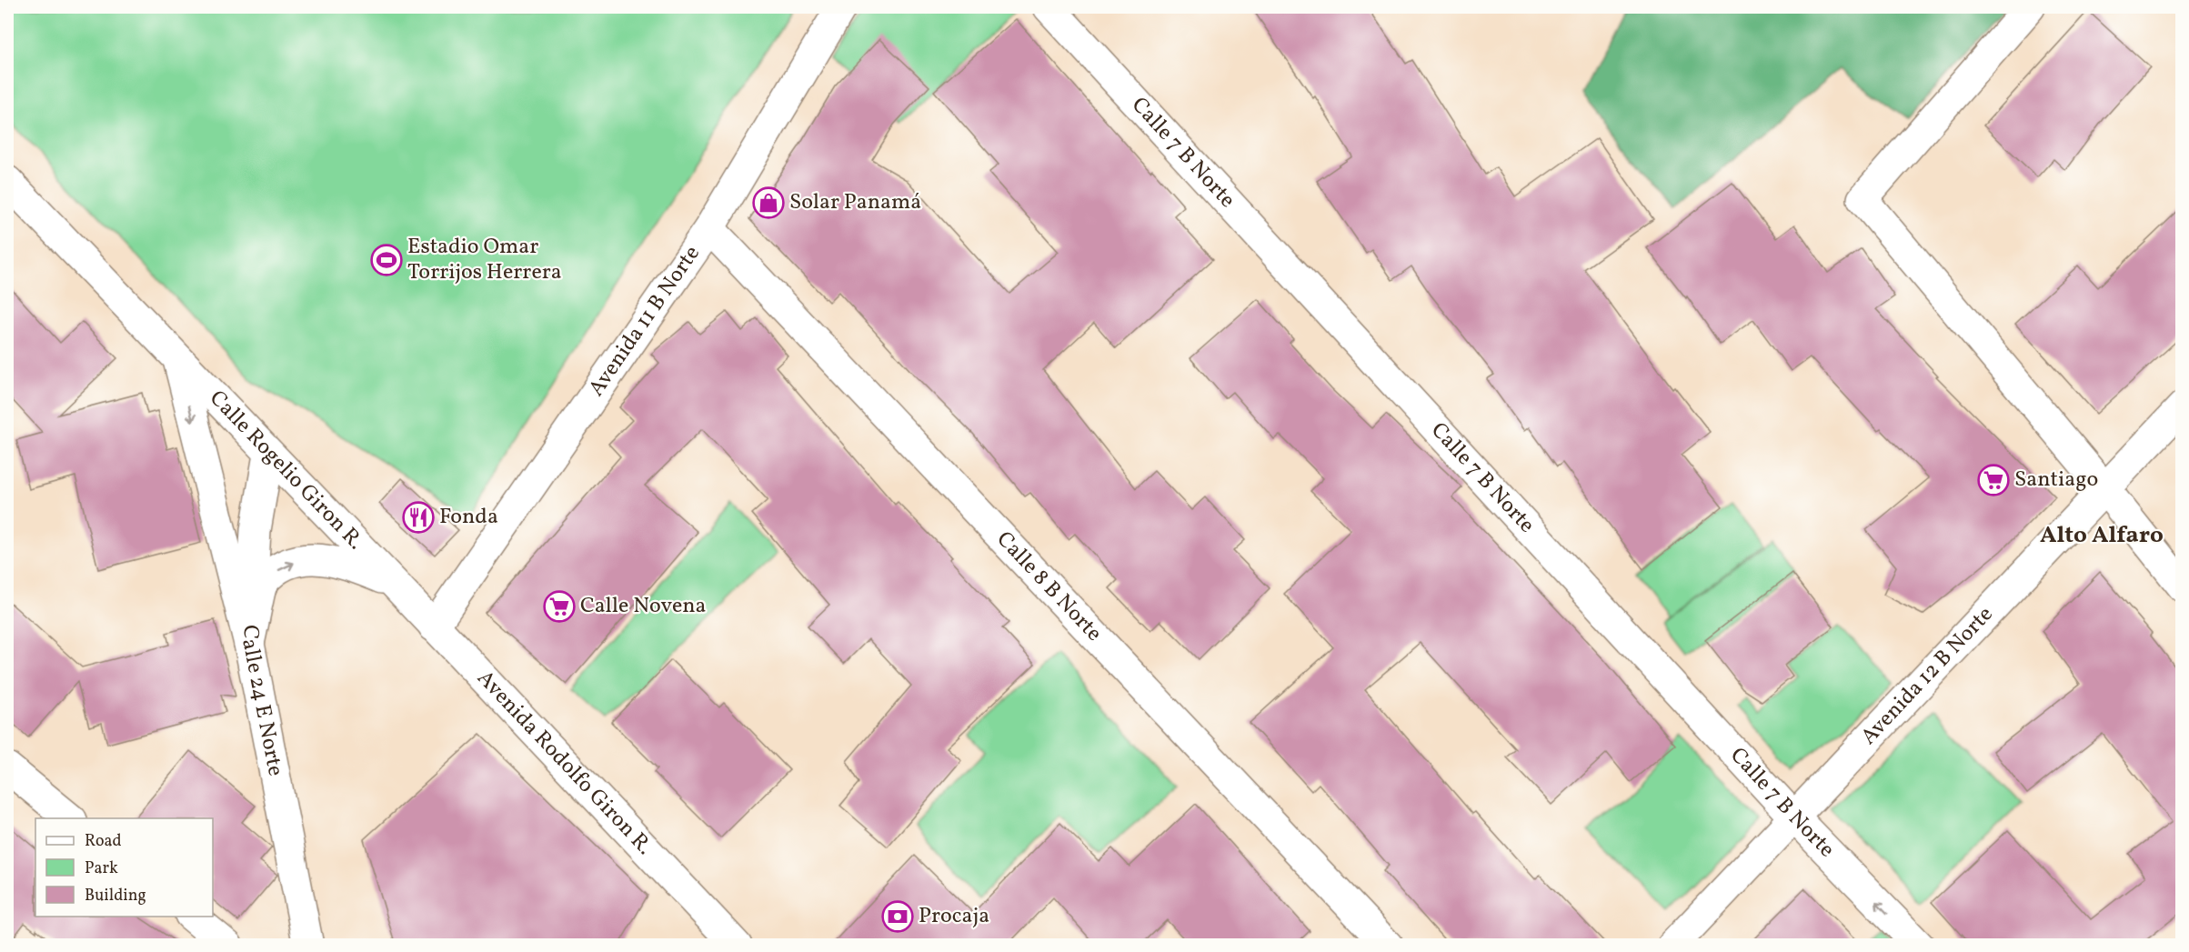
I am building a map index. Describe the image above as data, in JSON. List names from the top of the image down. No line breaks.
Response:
{"streets":{"street":["Calle 7 B Norte","Avenida 11 B Norte","Calle Rogelio Giron R.","Calle 8 B Norte","Avenida 12 B Norte","Calle 24 E Norte","Avenida Rodolfo Giron R."]},"crossings":[["Calle 7 B Norte","Avenida 12 B Norte"],["Avenida 11 B Norte","Calle 8 B Norte"],["Avenida 11 B Norte","Avenida Rodolfo Giron R."],["Calle Rogelio Giron R.","Calle 24 E Norte"],["Calle Rogelio Giron R.","Avenida Rodolfo Giron R."]],"districts":["Alto Alfaro"],"places":{"shop":["Solar Panamá"],"sports":["Estadio Omar Torrijos Herrera"],"supermarket":["Santiago","Calle Novena"],"restaurant":["Fonda"],"bank":["Procaja"]},"legend":["Road","Park","Building"]}
